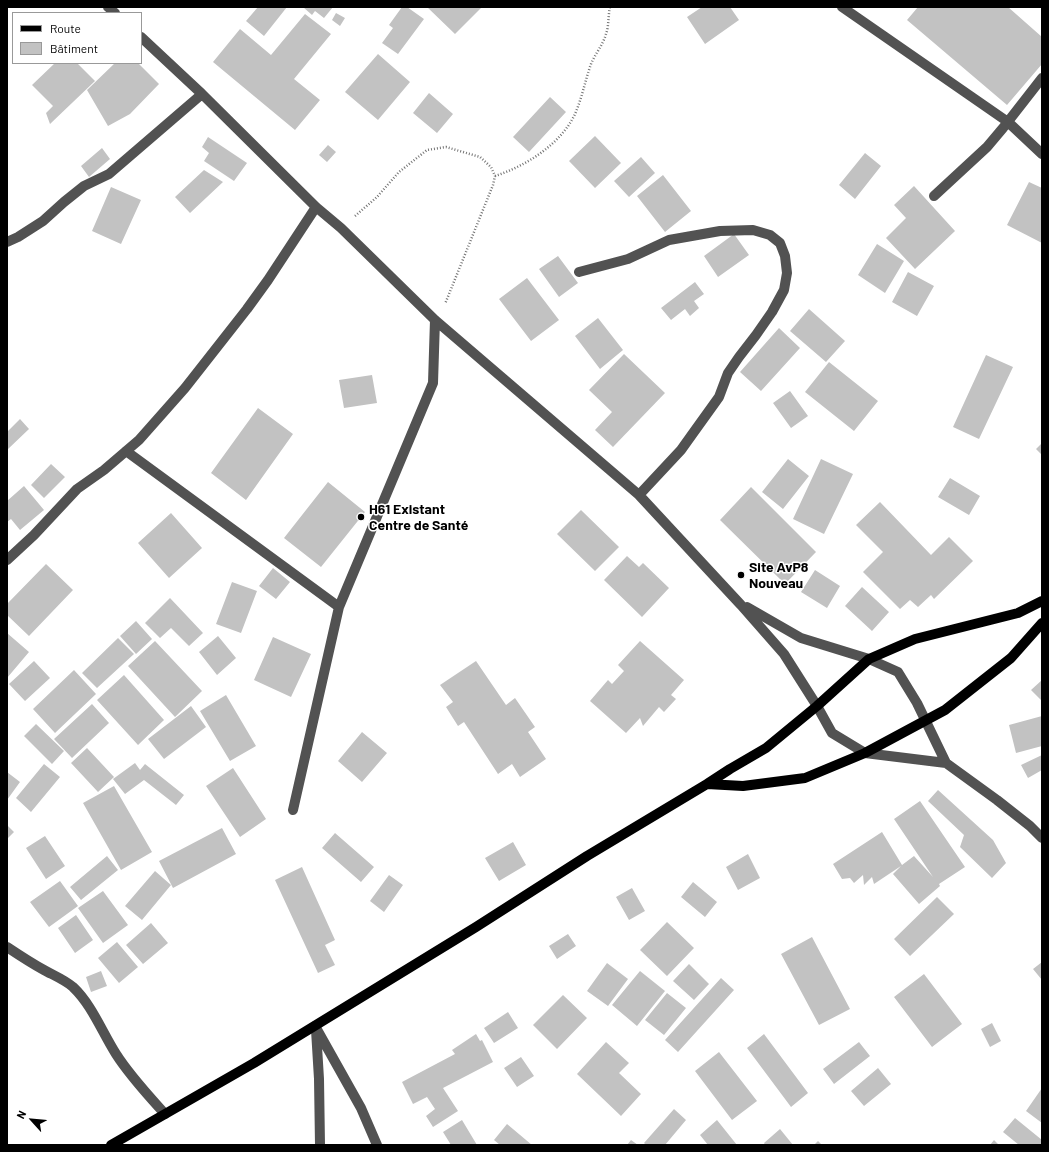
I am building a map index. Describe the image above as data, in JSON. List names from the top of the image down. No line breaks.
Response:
{"places":["H61 Existant Centre de Santé","Site AvP8 Nouveau"],"legend":["Route","Bâtiment"],"north":"top left"}
